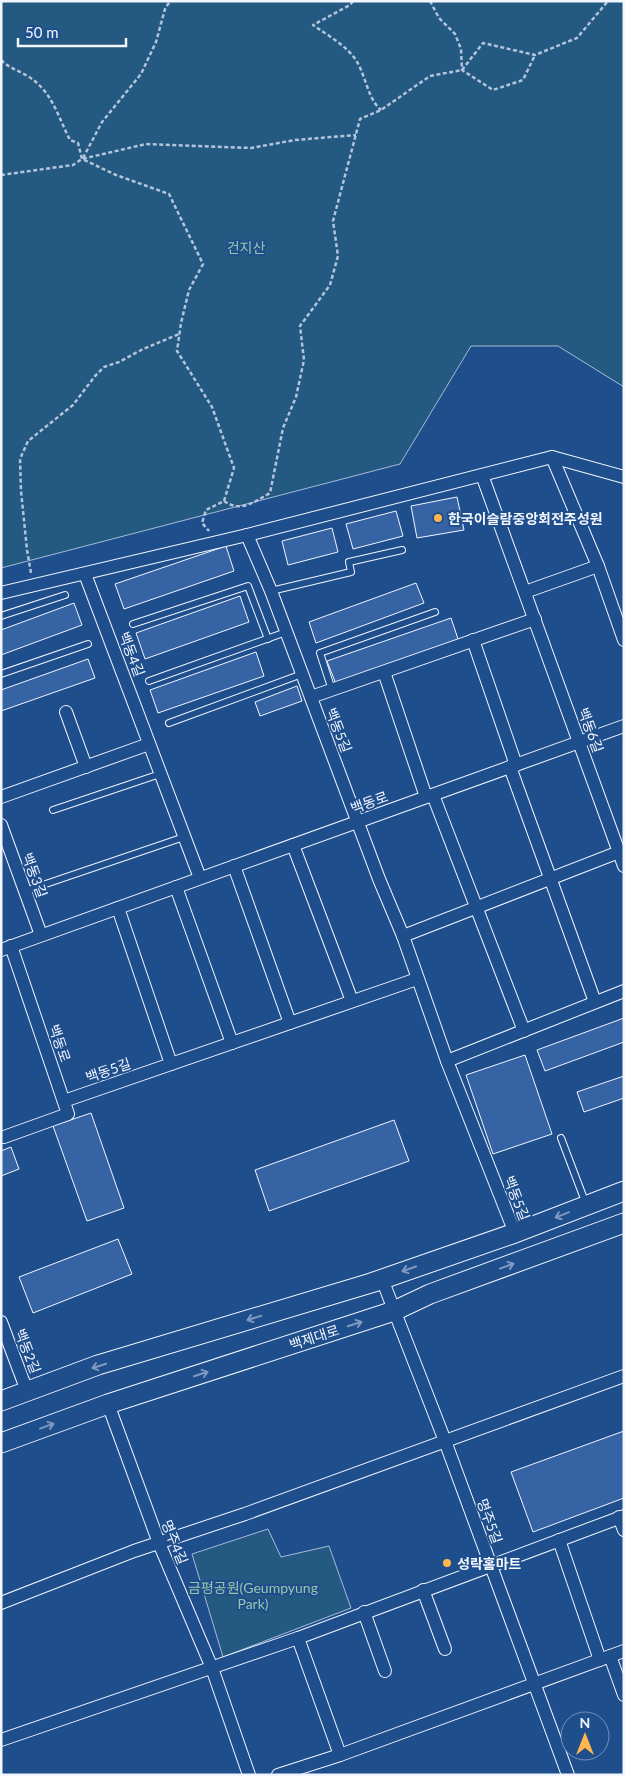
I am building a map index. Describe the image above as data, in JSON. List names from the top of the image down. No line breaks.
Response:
{"streets":{"street":["백동4길","백동5길","백동6길","백동로","백동3길","백제대로","백동2길","명주5길","명주4길"]},"crossings":[["백동4길","백동로"],["백동5길","백동로"],["백동6길","백동로"],["백동로","백동3길"],["백제대로","명주5길"],["백제대로","명주4길"]],"parks":["건지산","금평공원(Geumpyung Park)"],"places":["한국이슬람중앙회전주성원","성락홈마트"],"scale_bar":"50 m","north":"top"}
